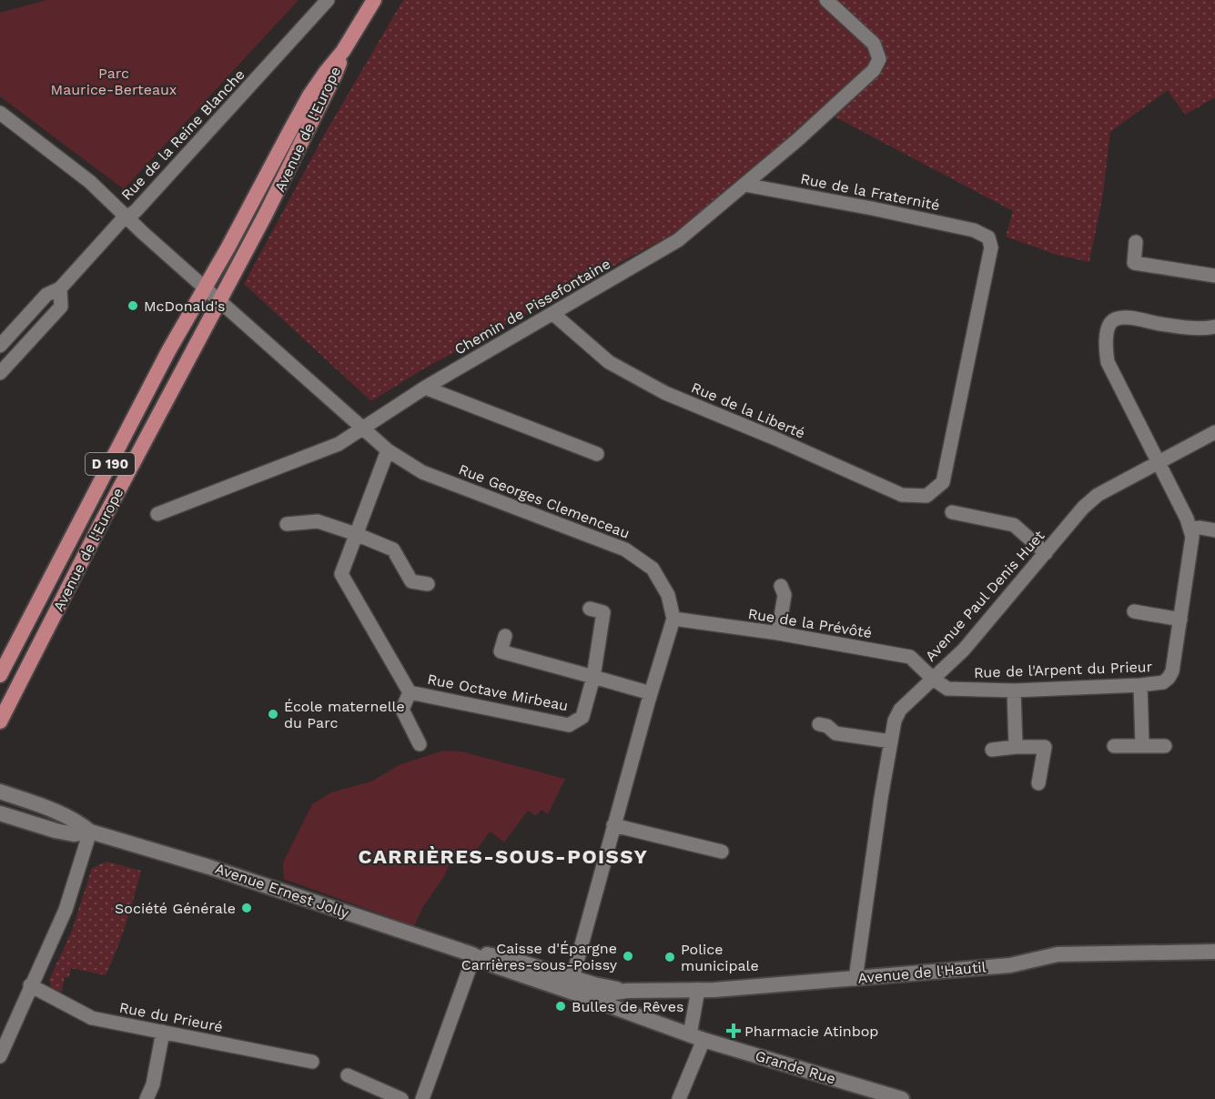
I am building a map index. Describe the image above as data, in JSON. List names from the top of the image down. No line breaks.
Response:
{"streets":{"main road":["Avenue de l'Europe","D 190"],"street":["Rue de la Reine Blanche","Rue de la Fraternité","Chemin de Pissefontaine","Rue de la Liberté","Rue Georges Clemenceau","Avenue Paul Denis Huet","Rue de la Prévôté","Rue de l'Arpent du Prieur","Rue Octave Mirbeau","Avenue Ernest Jolly","Avenue de l'Hautil","Rue du Prieuré","Grande Rue"]},"crossings":[["Avenue de l'Europe","D 190"],["Avenue de l'Europe","Rue Georges Clemenceau"],["Rue de la Reine Blanche","Rue Georges Clemenceau"],["Rue de la Fraternité","Chemin de Pissefontaine"],["Rue de la Fraternité","Rue de la Liberté"],["Chemin de Pissefontaine","Rue de la Liberté"],["Chemin de Pissefontaine","Rue Georges Clemenceau"],["Rue Georges Clemenceau","Rue de la Prévôté"],["Rue Georges Clemenceau","Rue Octave Mirbeau"],["Avenue Paul Denis Huet","Rue de la Prévôté"],["Avenue Paul Denis Huet","Rue de l'Arpent du Prieur"],["Avenue Paul Denis Huet","Avenue de l'Hautil"],["Rue de la Prévôté","Rue de l'Arpent du Prieur"],["Avenue Ernest Jolly","Avenue de l'Hautil"],["Avenue Ernest Jolly","Grande Rue"]],"districts":["CARRIÈRES-SOUS-POISSY"],"parks":["Parc Maurice-Berteaux"],"places":{"other":["McDonald's","École maternelle du Parc","Société Générale","Caisse d'Épargne Carrières-sous-Poissy","Police municipale","Bulles de Rêves"],"health":["Pharmacie Atinbop"]}}
